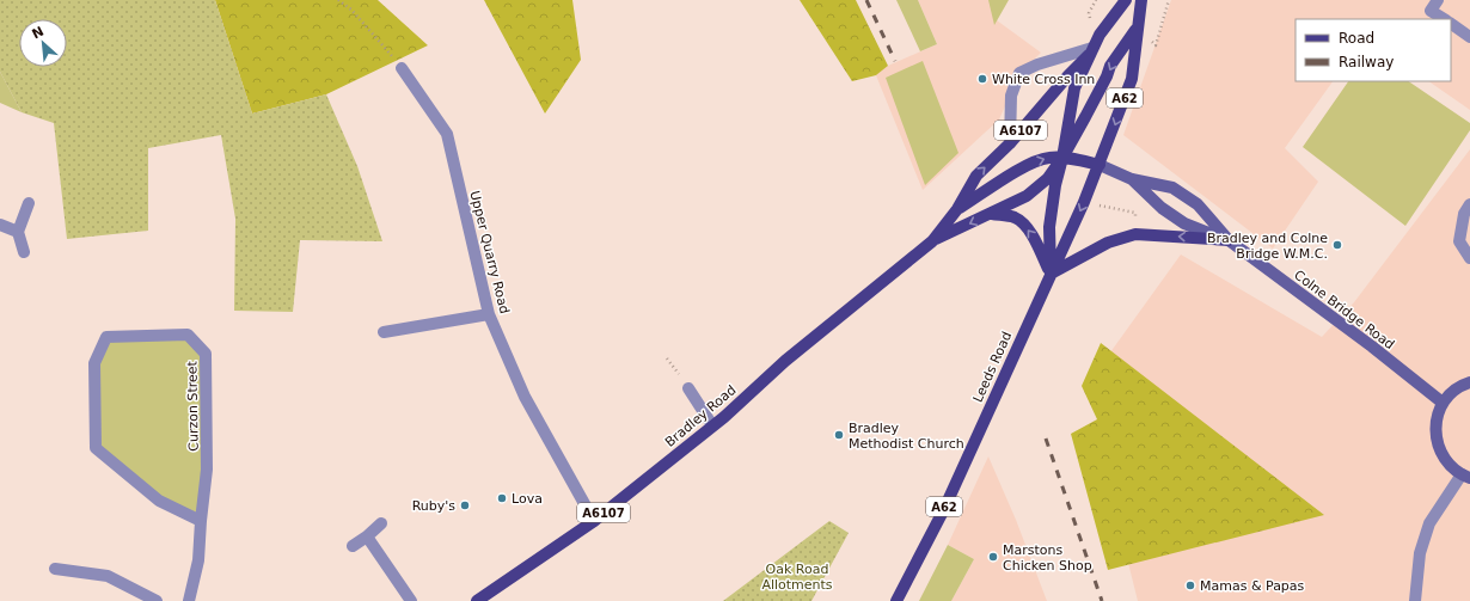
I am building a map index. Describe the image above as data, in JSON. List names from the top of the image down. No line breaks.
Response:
{"streets":{"main road":["A62","A6107","Colne Bridge Road","Leeds Road","Bradley Road"],"street":["Upper Quarry Road","Curzon Street"]},"crossings":[["Upper Quarry Road","Bradley Road"],["Colne Bridge Road","Leeds Road"],["Leeds Road","Bradley Road"]],"parks":["Oak Road Allotments"],"places":["White Cross Inn","Bradley and Colne Bridge W.M.C.","Bradley Methodist Church","Lova","Ruby's","Marstons Chicken Shop","Mamas & Papas"],"legend":["Road","Railway"],"north":"top left"}
